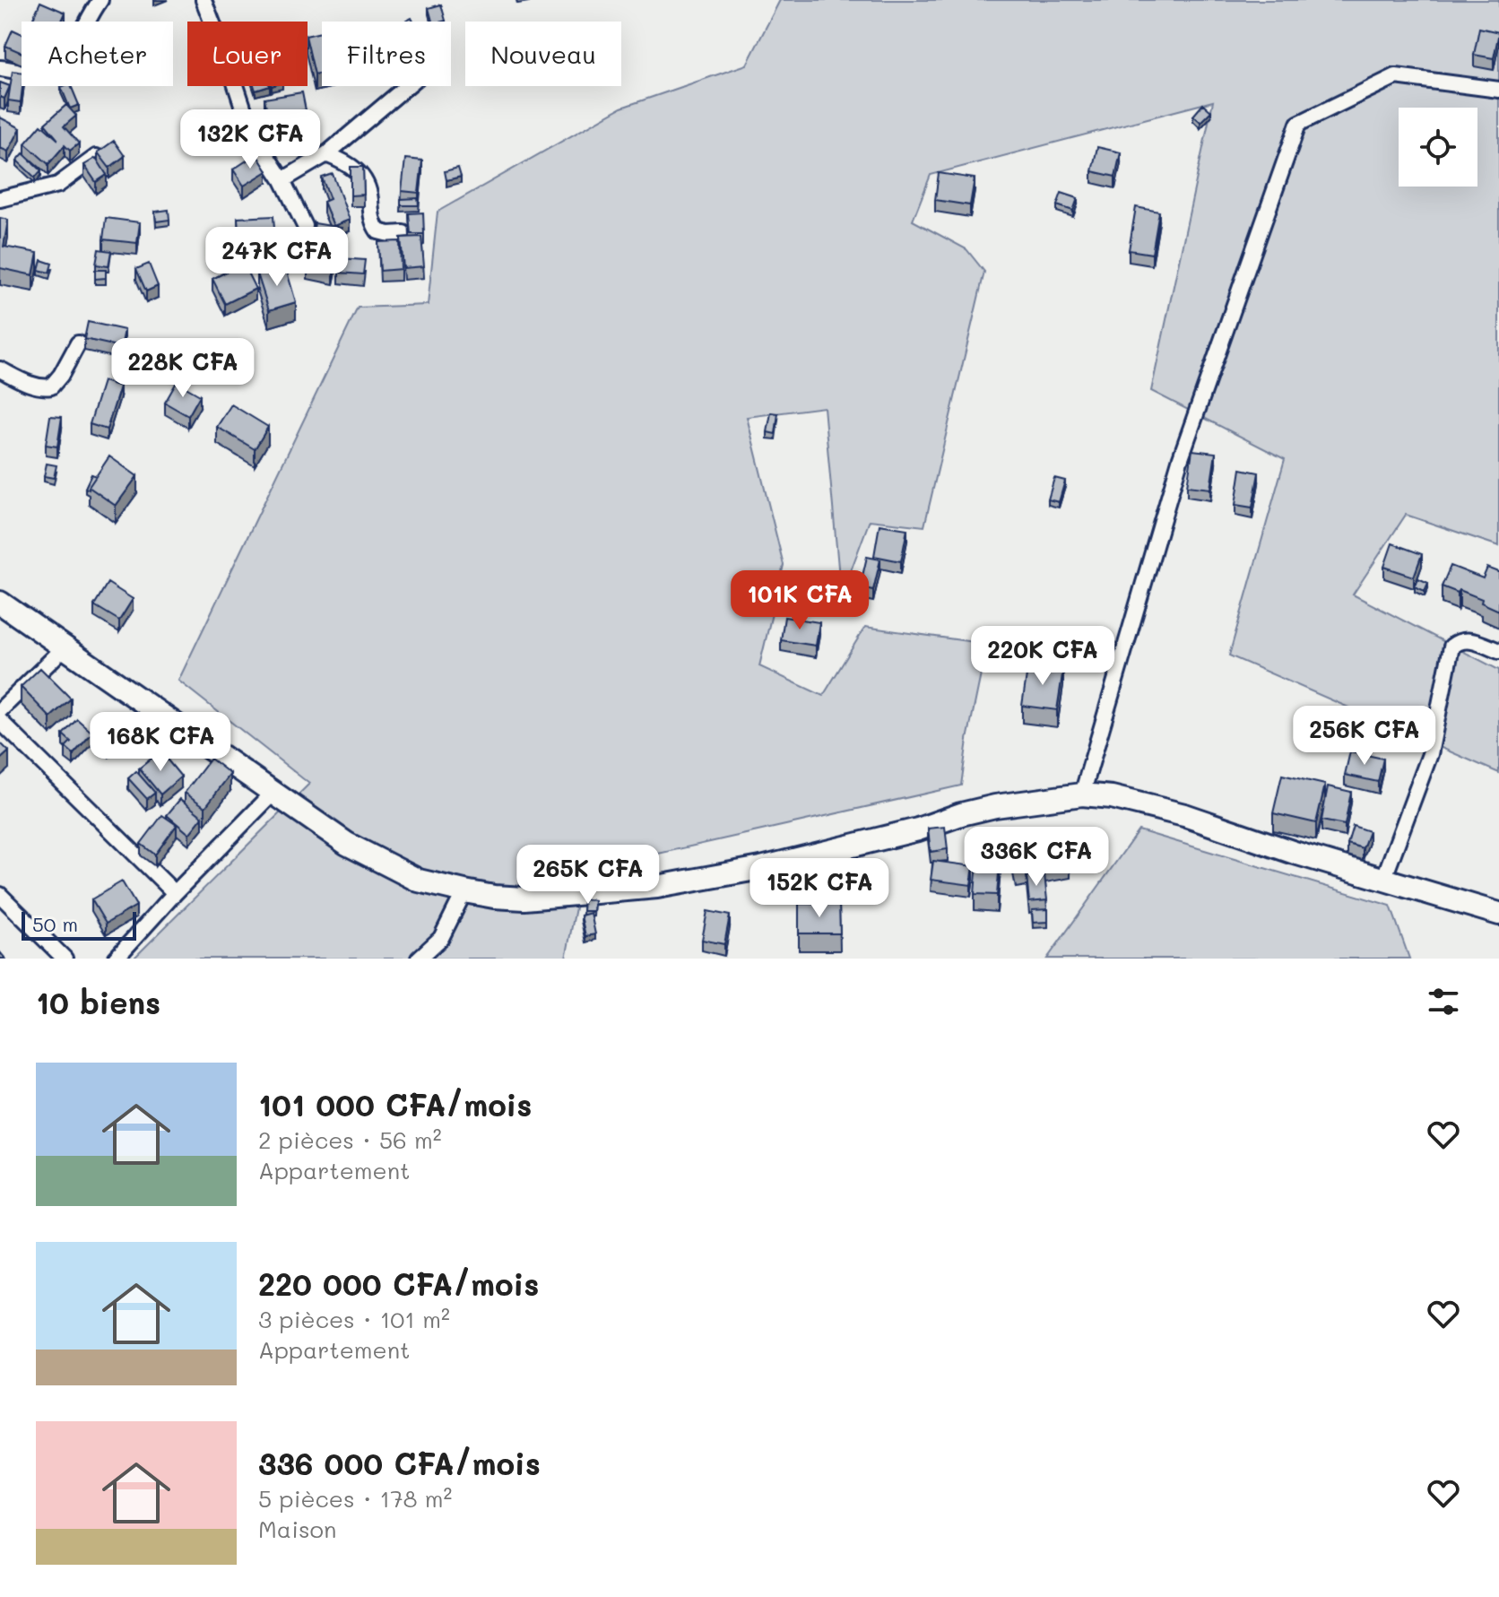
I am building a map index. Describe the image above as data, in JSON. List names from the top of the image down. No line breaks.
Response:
{"scale_bar":"50 m","page":{"chip":["Acheter","Louer","Filtres","Nouveau"],"price":["132K CFA","247K CFA","228K CFA","101K CFA","220K CFA","256K CFA","168K CFA","336K CFA","265K CFA","152K CFA"],"scale":"50 m","heading":"10 biens","list":[{"name":"101 000 CFA/mois","note":"2 pièces · 56 m² · Appartement"},{"name":"220 000 CFA/mois","note":"3 pièces · 101 m² · Appartement"},{"name":"336 000 CFA/mois","note":"5 pièces · 178 m² · Maison"}]}}
